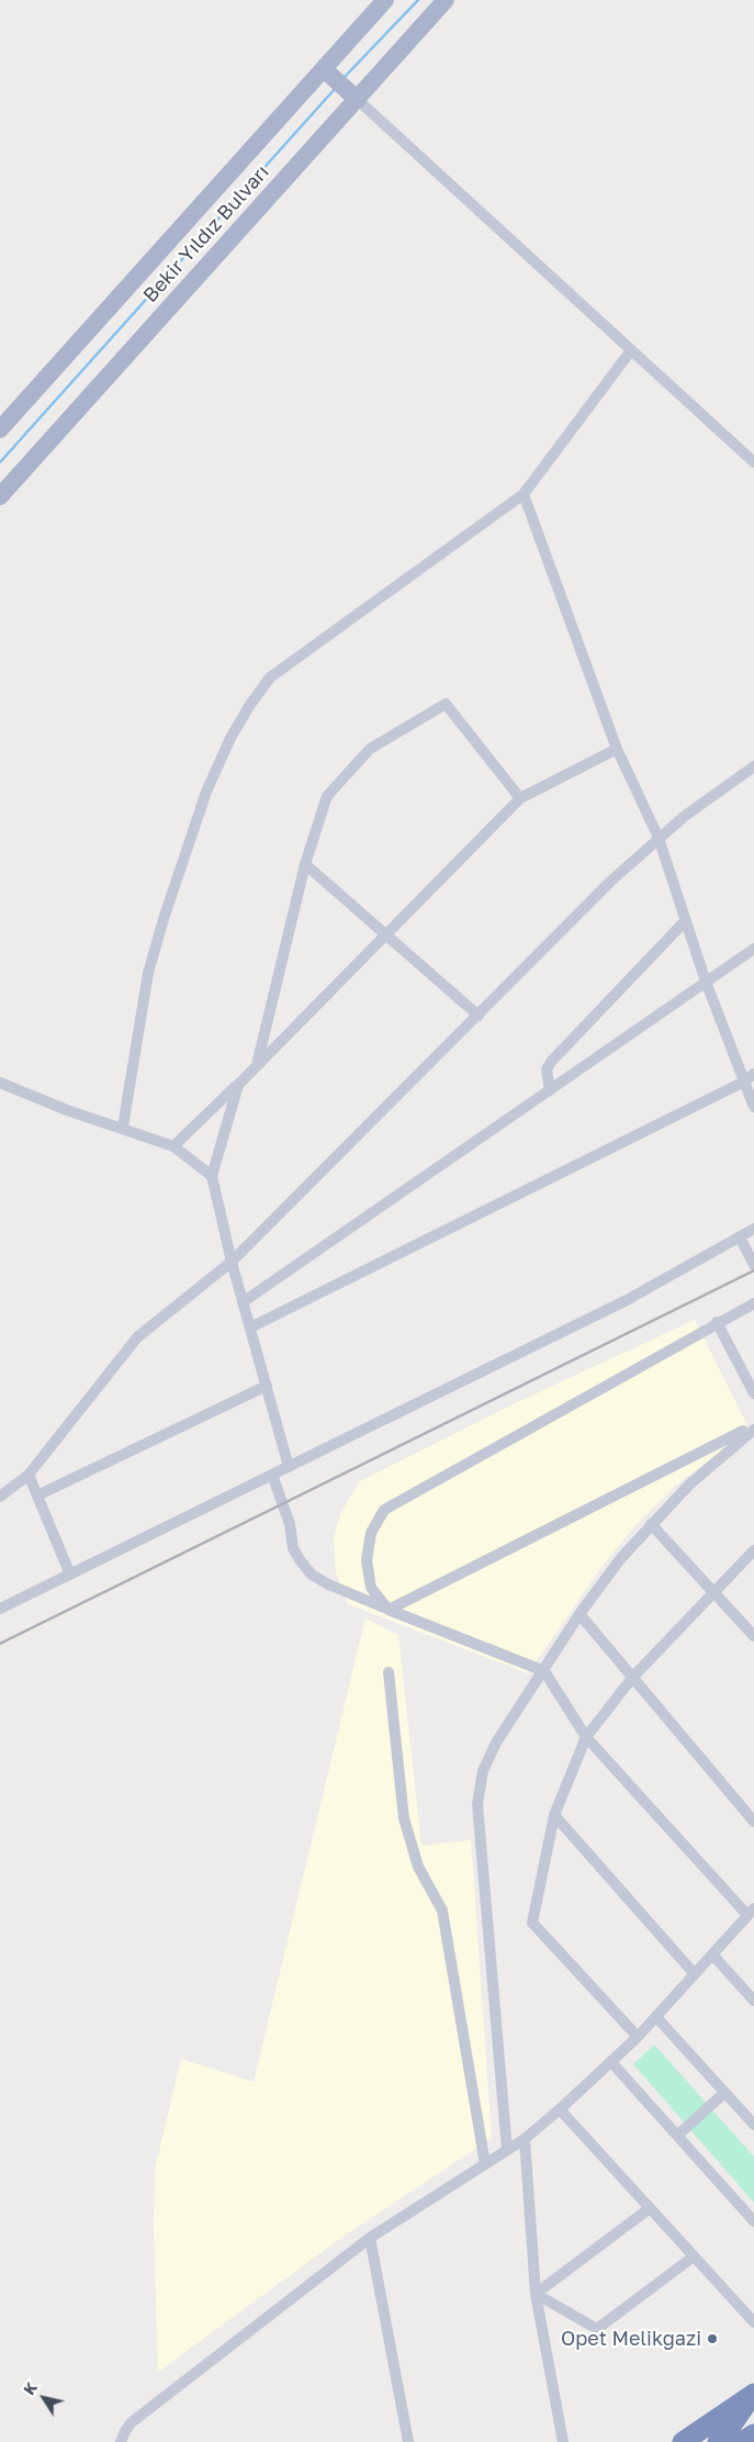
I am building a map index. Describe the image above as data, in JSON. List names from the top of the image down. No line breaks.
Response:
{"streets":{"main road":["Bekir Yıldız Bulvarı"]},"places":["Opet Melikgazi"],"north":"top left"}
